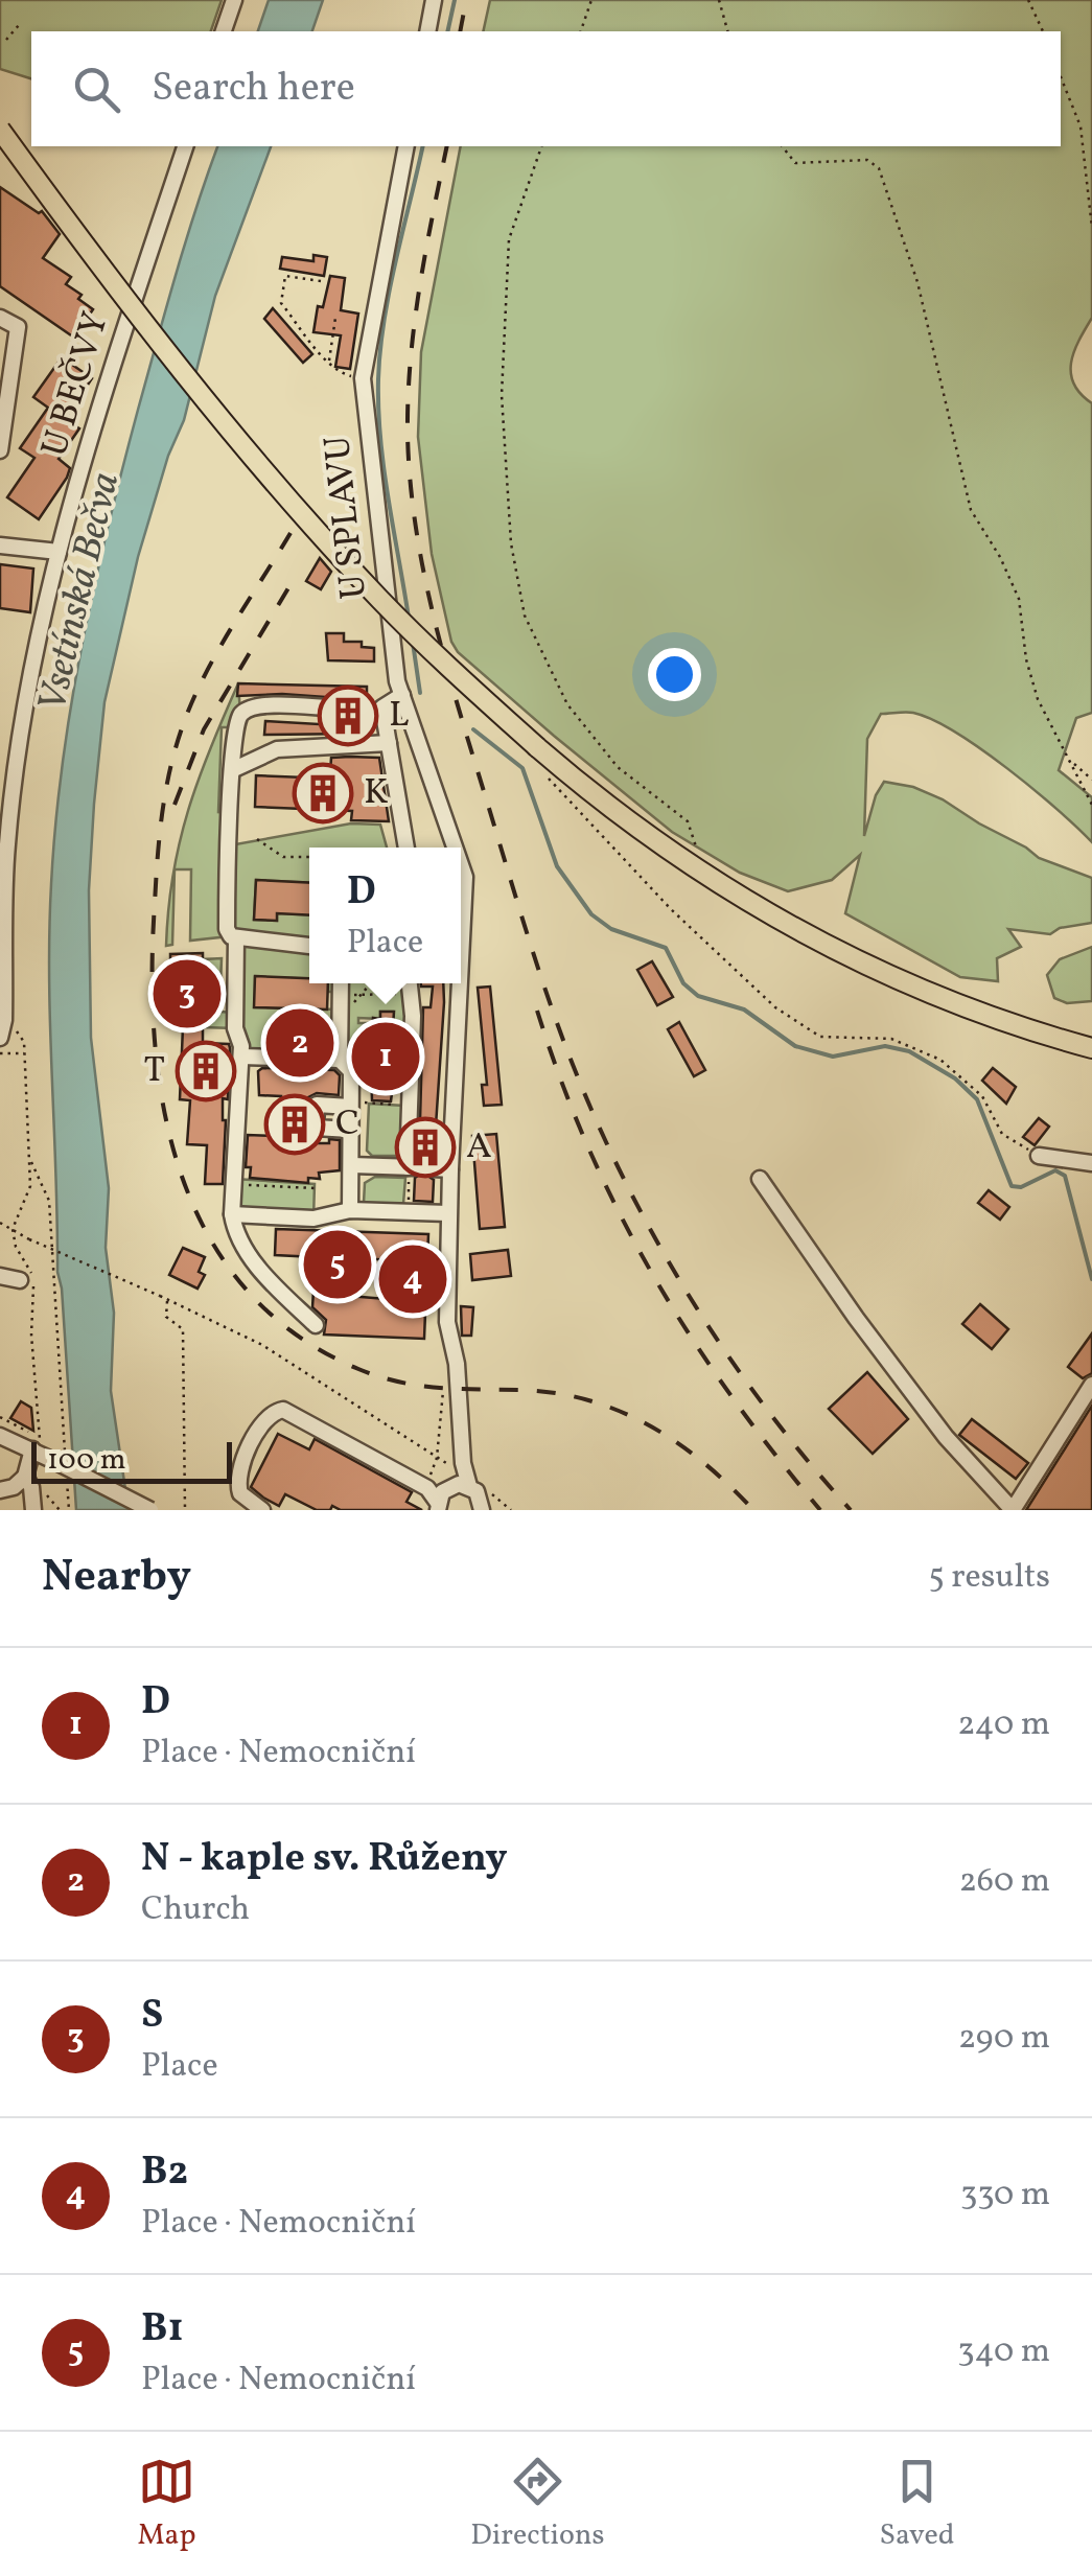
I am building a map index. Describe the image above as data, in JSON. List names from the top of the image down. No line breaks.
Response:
{"streets":{"street":["U BEČVY","U SPLAVU"]},"water":["Vsetínská Bečva"],"places":{"building":["L","K","T","C","A"]},"scale_bar":"100 m","page":{"search":"Search here","popup":["D","Place"],"pins":["3","2","1","5","4"],"scale":"100 m","heading":["Nearby","5 results"],"list":[{"mark":"1","name":"D","note":"Place · Nemocniční","value":"240 m"},{"mark":"2","name":"N - kaple sv. Růženy","note":"Church","value":"260 m"},{"mark":"3","name":"S","note":"Place","value":"290 m"},{"mark":"4","name":"B2","note":"Place · Nemocniční","value":"330 m"},{"mark":"5","name":"B1","note":"Place · Nemocniční","value":"340 m"}],"nav":["Map","Directions","Saved"]}}
